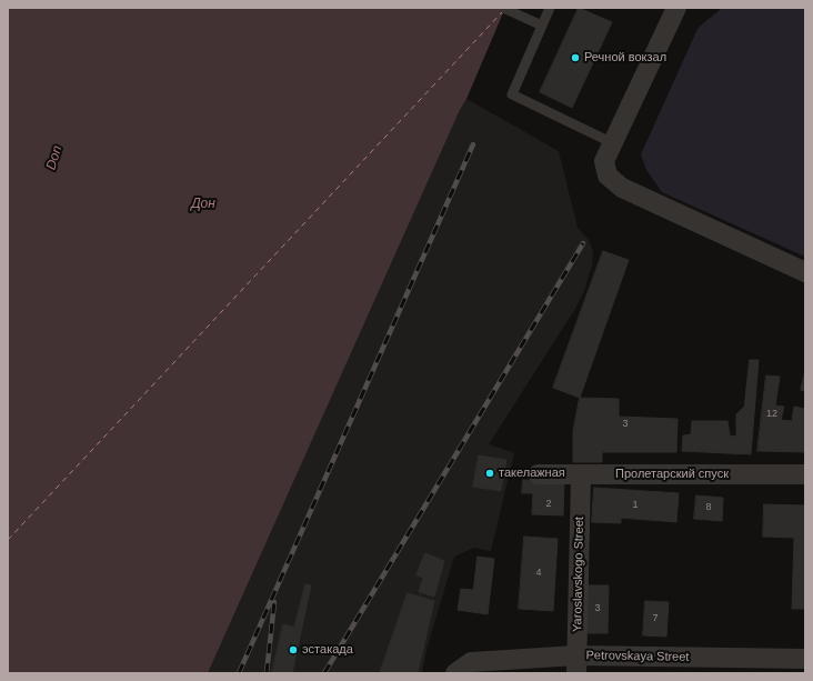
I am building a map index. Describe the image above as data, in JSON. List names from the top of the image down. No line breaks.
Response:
{"streets":{"street":["Пролетарский спуск","Yaroslavskogo Street","Petrovskaya Street"]},"crossings":[["Пролетарский спуск","Yaroslavskogo Street"],["Yaroslavskogo Street","Petrovskaya Street"]],"water":["Don","Дон"],"places":["Речной вокзал","такелажная","эстакада"],"house_numbers":["12","3","2","1","8","4","3","7"]}
